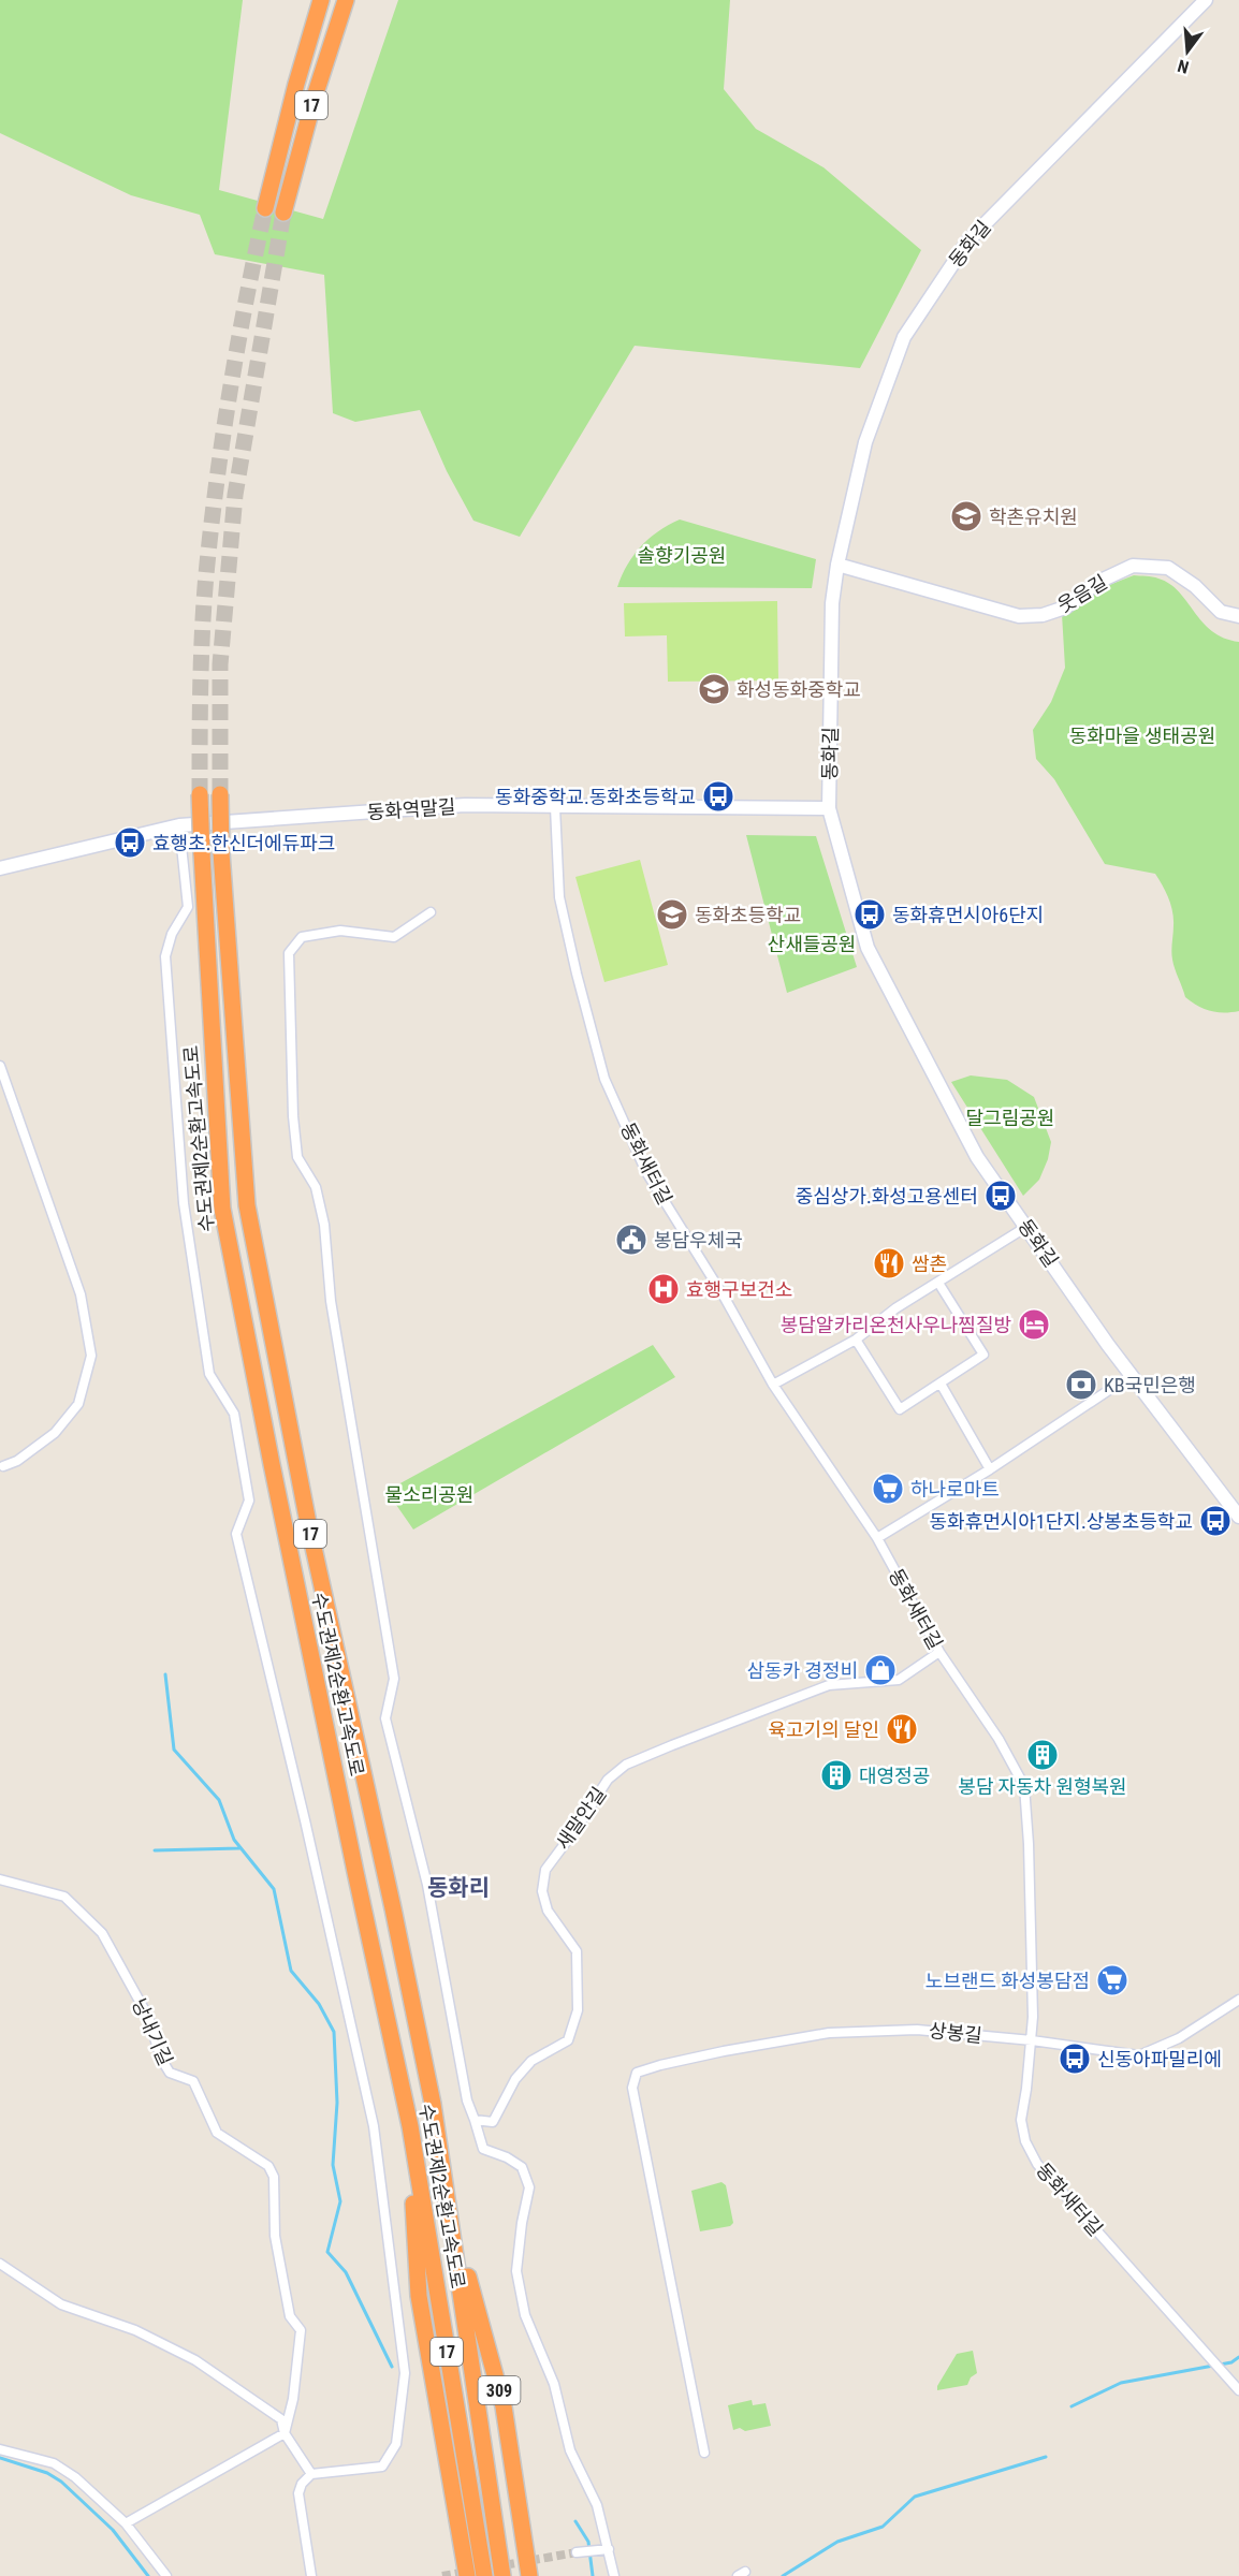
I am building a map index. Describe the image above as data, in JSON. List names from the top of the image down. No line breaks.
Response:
{"streets":{"highway":["17","수도권제2순환고속도로","309"],"street":["동화길","웃음길","동화역말길","동화새터길","새말안길","낭내기길","상봉길"]},"crossings":[["동화길","웃음길"],["동화길","동화역말길"],["동화역말길","동화새터길"],["수도권제2순환고속도로","309"],["동화새터길","새말안길"],["동화새터길","상봉길"]],"districts":["동화리"],"parks":["솔향기공원","동화마을 생태공원","산새들공원","달그림공원","물소리공원"],"places":{"school or university":["학촌유치원","화성동화중학교","동화초등학교"],"bus stop":["동화중학교.동화초등학교","효행초.한신더에듀파크","동화휴먼시아6단지","중심상가.화성고용센터","동화휴먼시아1단지.상봉초등학교","신동아파밀리에"],"public building":["봉담우체국"],"restaurant":["쌈촌","육고기의 달인"],"hospital":["효행구보건소"],"hotel":["봉담알카리온천사우나찜질방"],"bank":["KB국민은행"],"supermarket":["하나로마트","노브랜드 화성봉담점"],"shop":["삼동카 경정비"],"building":["봉담 자동차 원형복원","대영정공"]},"north":"bottom"}
